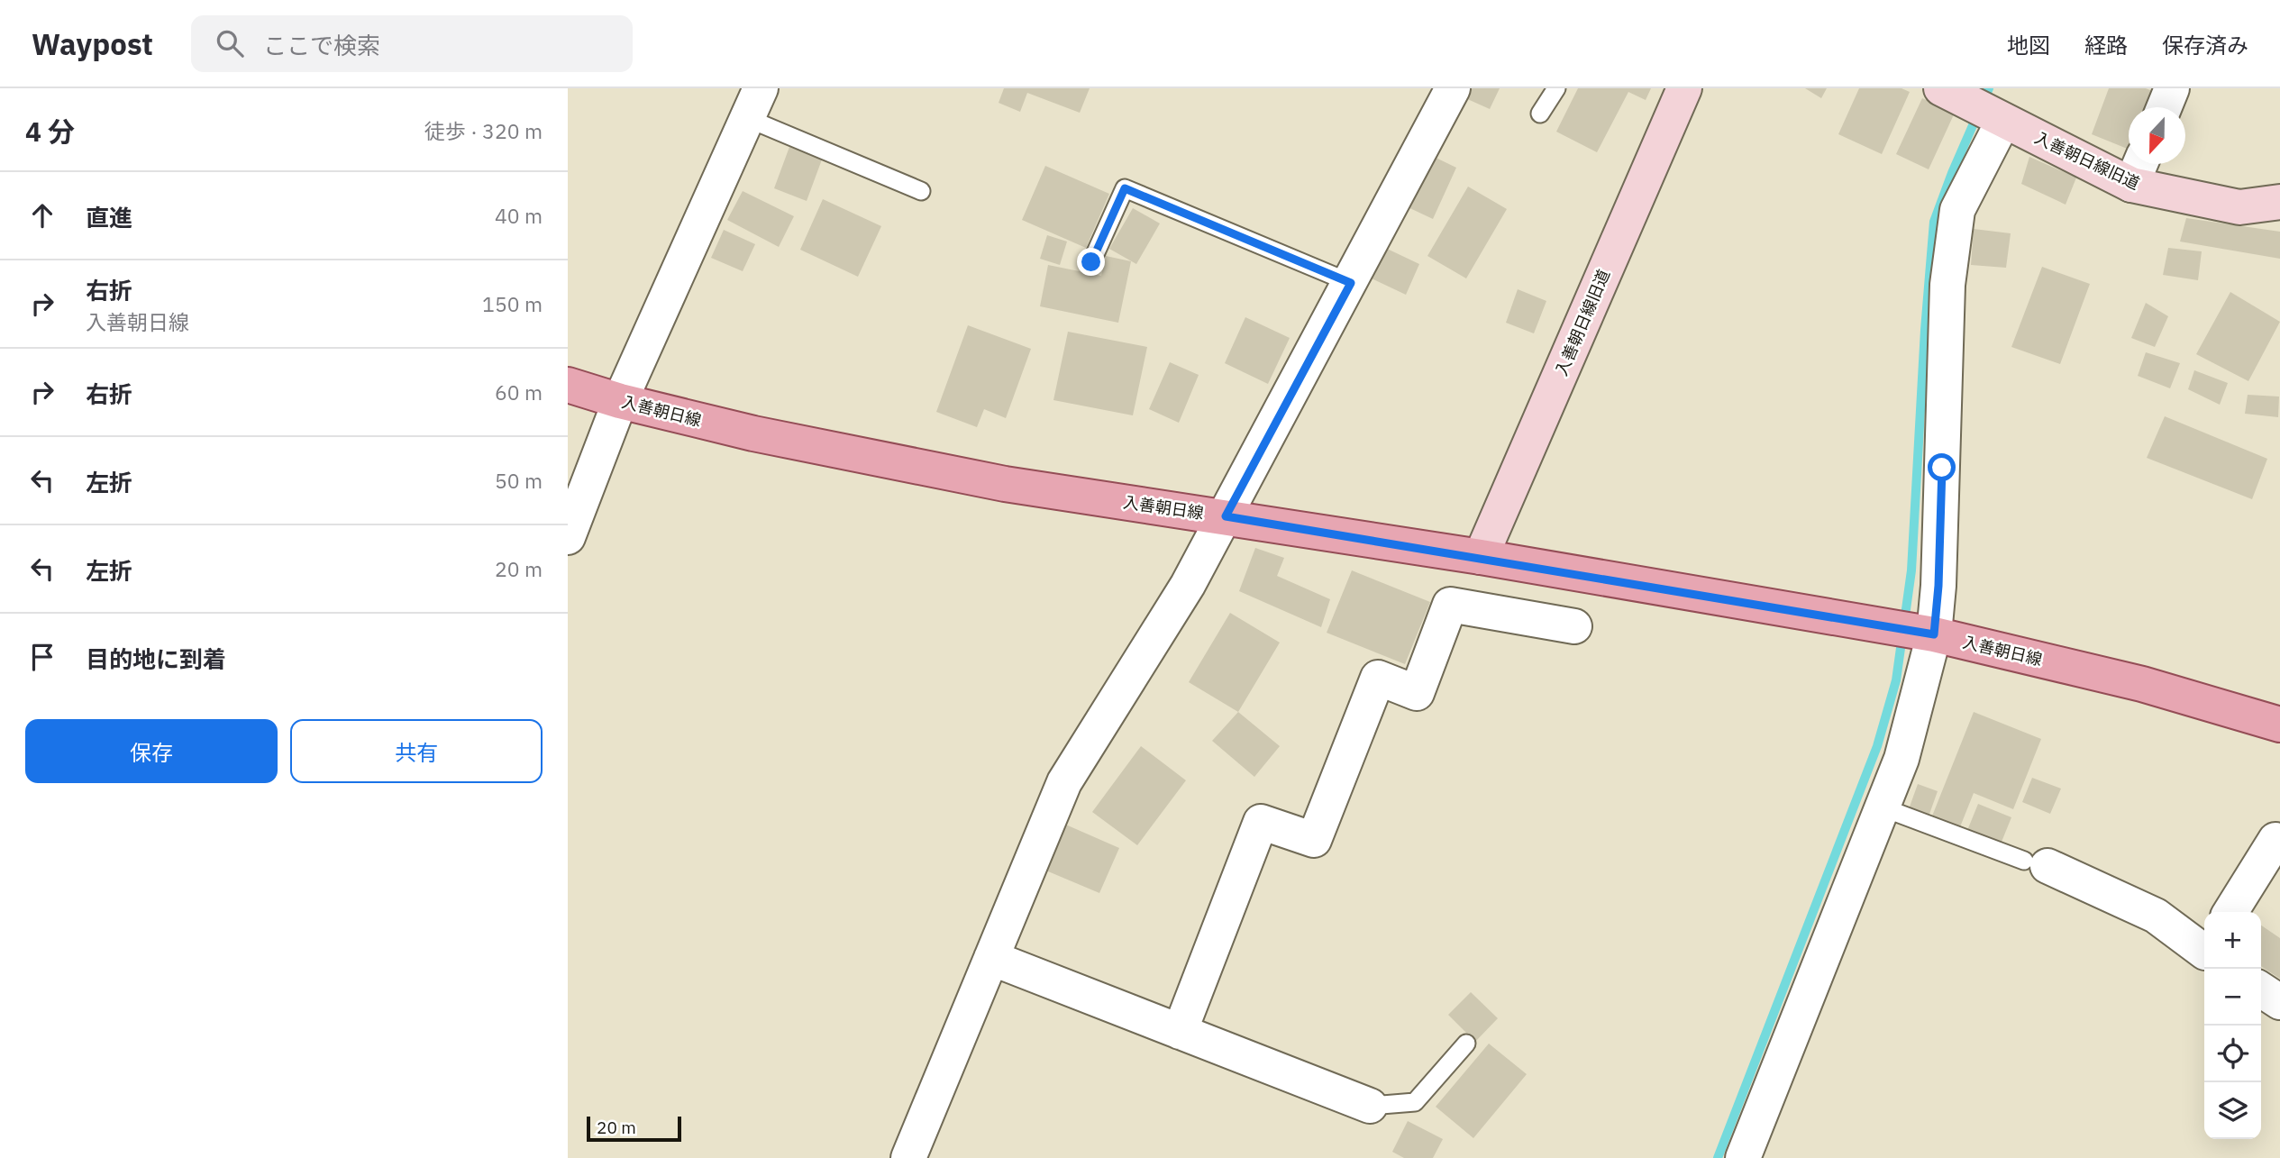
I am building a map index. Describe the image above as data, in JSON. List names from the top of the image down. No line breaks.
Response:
{"streets":{"main road":["入善朝日線"],"street":["入善朝日線旧道"]},"crossings":[["入善朝日線旧道","入善朝日線"]],"scale_bar":"20 m","north":"bottom","page":{"header":"Waypost","search":"ここで検索","nav":["地図","経路","保存済み"],"heading":["4 分","徒歩 · 320 m"],"list":[["直進","40 m"],["右折","入善朝日線","150 m"],["右折","60 m"],["左折","50 m"],["左折","20 m"],"目的地に到着"],"buttons":["保存","共有"],"map_buttons":["+","−"],"scale":"20 m"}}
